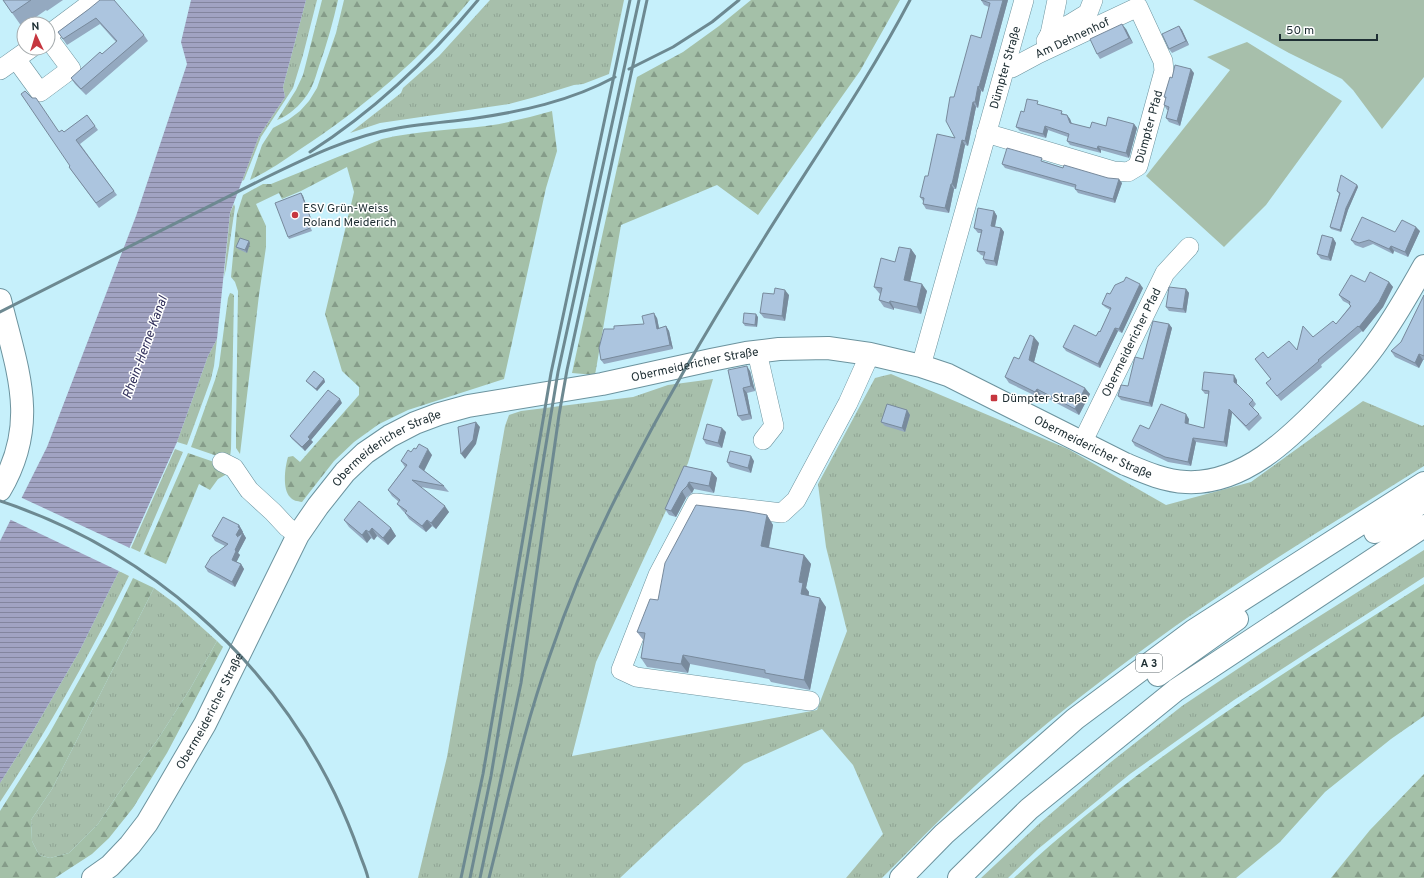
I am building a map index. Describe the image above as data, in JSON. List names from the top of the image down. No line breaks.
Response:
{"streets":{"main road":["Obermeidericher Straße","A 3"],"street":["Am Dehnenhof","Dümpter Straße","Dümpter Pfad","Obermeidericher Pfad"]},"crossings":[["Am Dehnenhof","Dümpter Straße"],["Am Dehnenhof","Dümpter Pfad"],["Dümpter Straße","Dümpter Pfad"],["Dümpter Straße","Obermeidericher Straße"],["Obermeidericher Pfad","Obermeidericher Straße"]],"water":["Rhein-Herne-Kanal"],"places":{"other":["ESV Grün-Weiss Roland Meiderich"],"transit":["Dümpter Straße"]},"scale_bar":"50 m","north":"top"}
